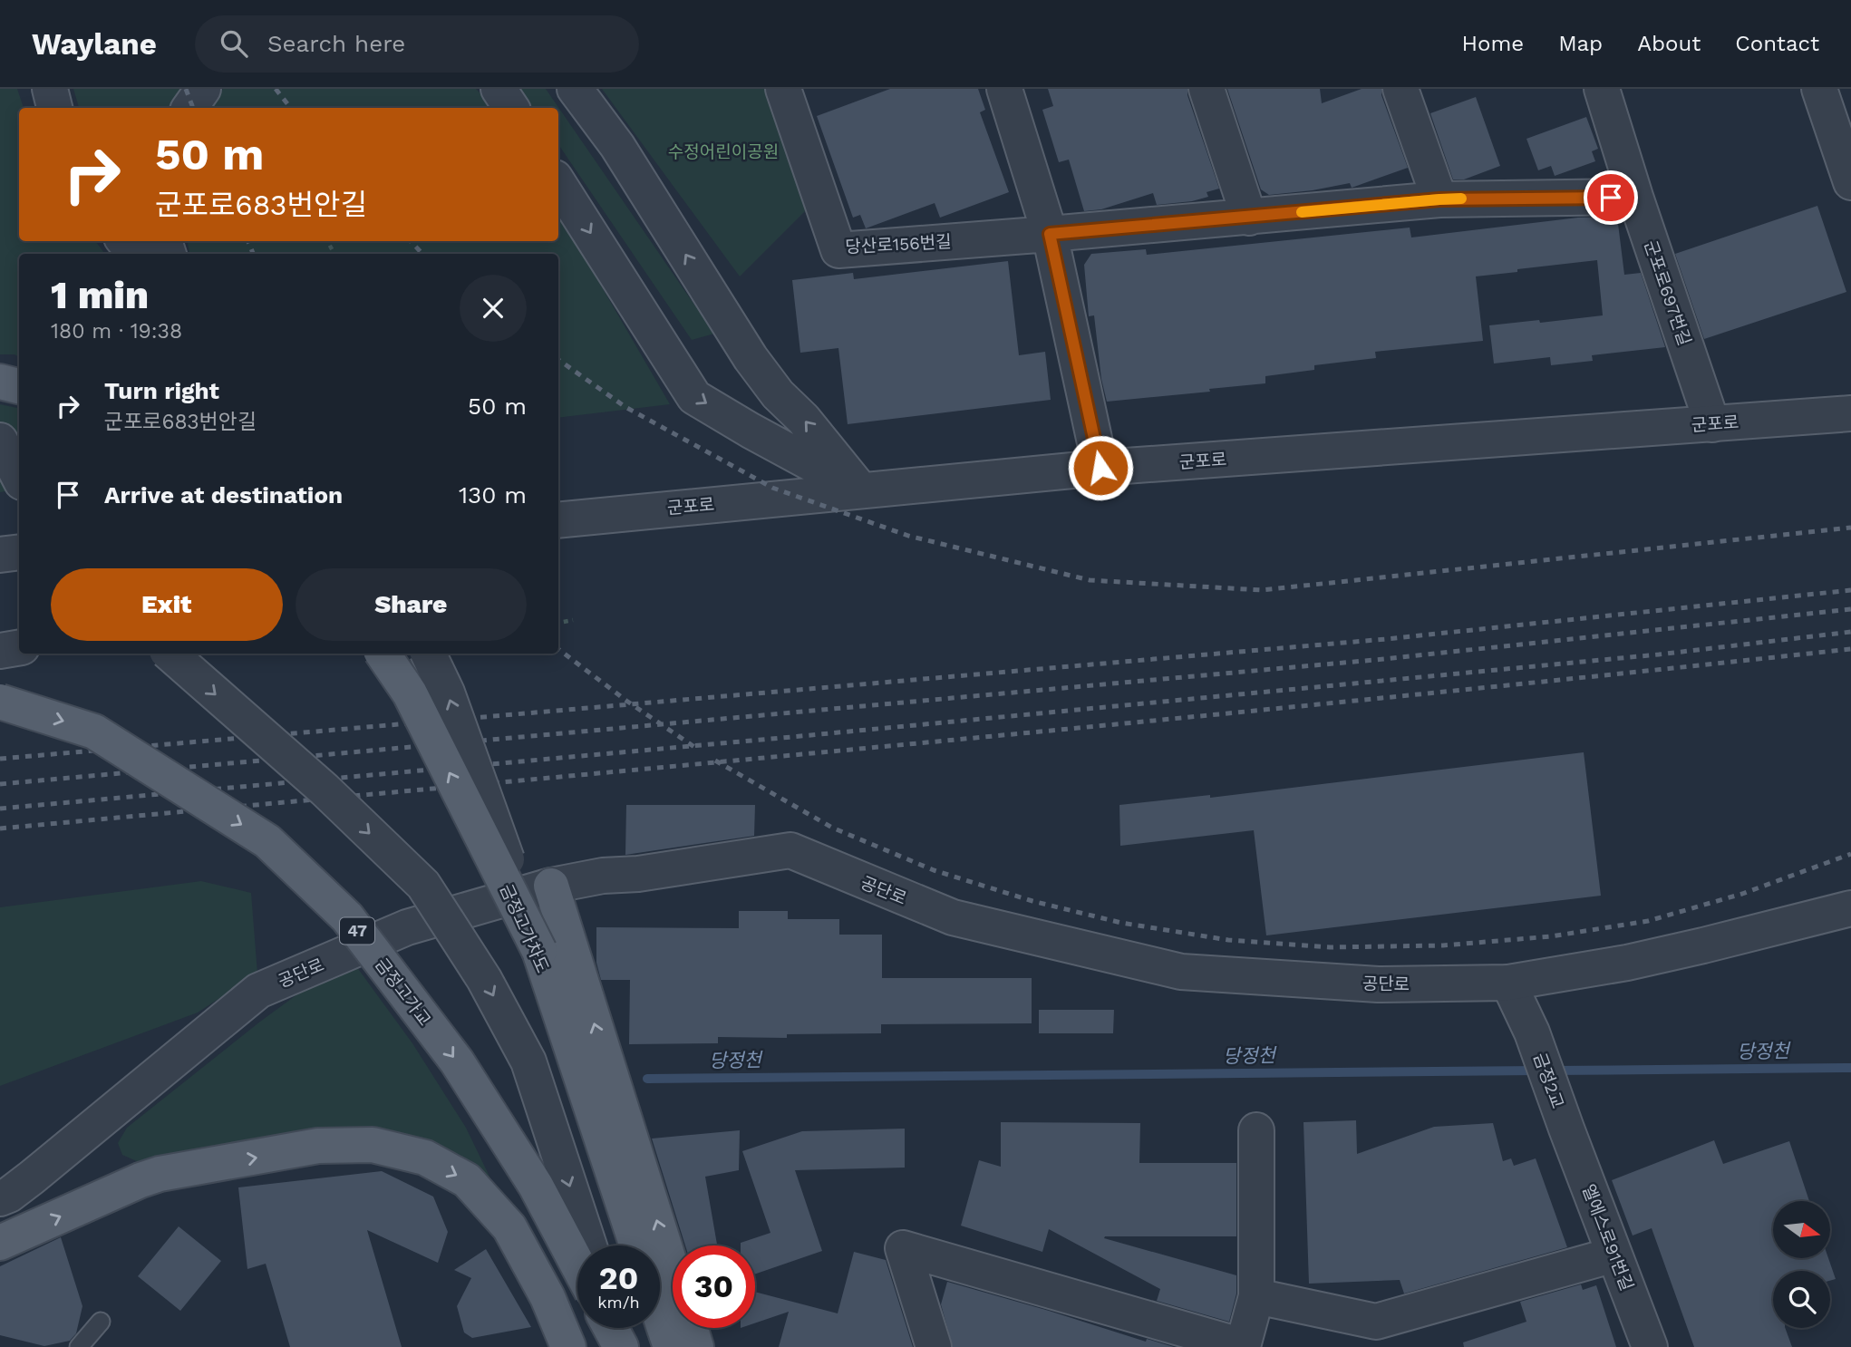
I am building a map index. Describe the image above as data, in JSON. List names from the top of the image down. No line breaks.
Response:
{"streets":{"main road":["금정고가차도","47","금정고가교"],"street":["당산로156번길","군포로697번길","군포로","공단로","금정2교","엘에스로91번길"]},"crossings":[["군포로697번길","군포로"],["공단로","금정2교"],["금정2교","엘에스로91번길"]],"one_way":["금정고가차도","금정고가교"],"water":["당정천"],"parks":["수정어린이공원"],"north":"right","page":{"header":"Waylane","search":"Search here","nav":["Home","Map","About","Contact"],"turn":["50 m","군포로683번안길"],"heading":["1 min","180 m · 19:38"],"list":[{"name":"Turn right","note":"군포로683번안길","value":"50 m"},{"name":"Arrive at destination","value":"130 m"}],"buttons":["Exit","Share"],"speed":"20 km/h","limit":"30"}}
